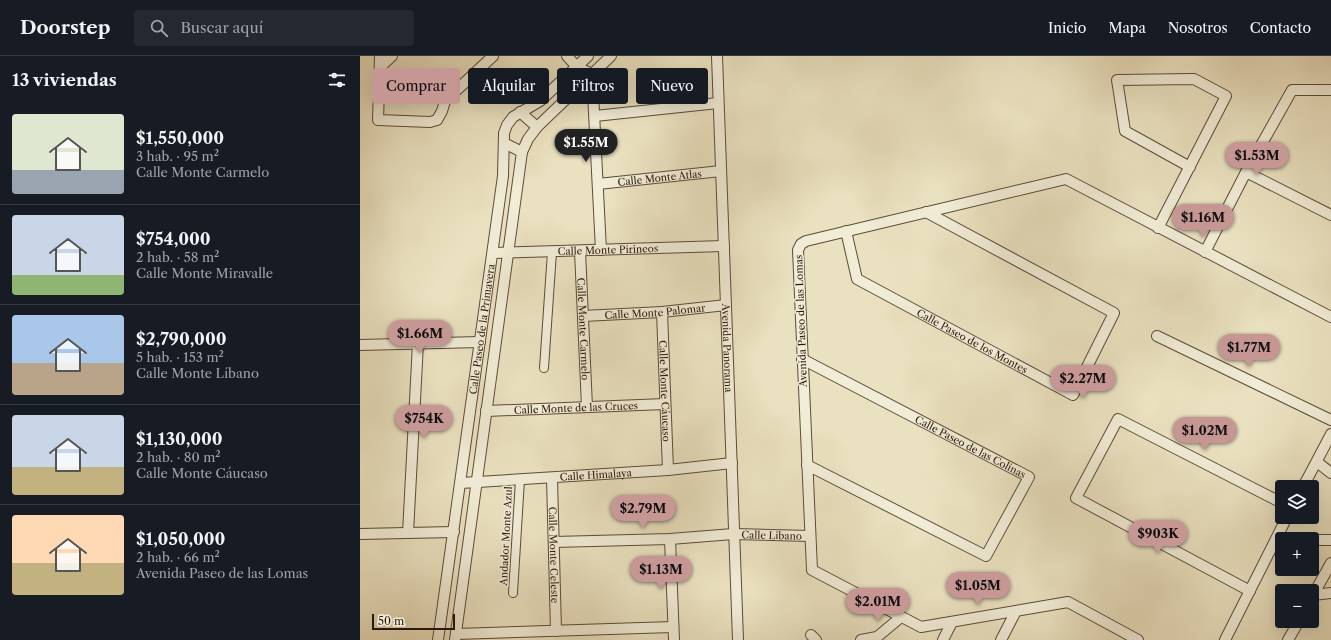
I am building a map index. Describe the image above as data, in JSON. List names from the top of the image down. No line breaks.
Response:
{"streets":{"street":["Calle Monte Atlas","Calle Monte Pirineos","Calle Monte Palomar","Avenida Paseo de las Lomas","Calle Paseo de la Primavera","Calle Monte Carmelo","Calle Paseo de los Montes","Avenida Panorama","Calle Monte Cáucaso","Calle Monte de las Cruces","Calle Paseo de las Colinas","Calle Himalaya","Calle Libano","Andador Monte Azul","Calle Monte Celeste"]},"crossings":[["Calle Monte Atlas","Avenida Panorama"],["Calle Monte Pirineos","Calle Paseo de la Primavera"],["Calle Monte Pirineos","Calle Monte Carmelo"],["Calle Monte Pirineos","Avenida Panorama"],["Calle Monte Palomar","Calle Monte Carmelo"],["Calle Monte Palomar","Avenida Panorama"],["Calle Monte Palomar","Calle Monte Cáucaso"],["Avenida Paseo de las Lomas","Calle Paseo de los Montes"],["Avenida Paseo de las Lomas","Calle Paseo de las Colinas"],["Avenida Paseo de las Lomas","Calle Libano"],["Calle Paseo de la Primavera","Calle Monte de las Cruces"],["Calle Paseo de la Primavera","Calle Himalaya"],["Calle Monte Carmelo","Calle Monte de las Cruces"],["Avenida Panorama","Calle Himalaya"],["Avenida Panorama","Calle Libano"],["Calle Monte Cáucaso","Calle Monte de las Cruces"],["Calle Monte Cáucaso","Calle Himalaya"],["Calle Himalaya","Andador Monte Azul"],["Calle Himalaya","Calle Monte Celeste"],["Calle Libano","Calle Monte Celeste"]],"scale_bar":"50 m","page":{"header":"Doorstep","search":"Buscar aquí","nav":["Inicio","Mapa","Nosotros","Contacto"],"heading":"13 viviendas","chip":["Comprar","Alquilar","Filtros","Nuevo"],"list":[{"name":"$1,550,000","note":"3 hab. · 95 m² · Calle Monte Carmelo"},{"name":"$754,000","note":"2 hab. · 58 m² · Calle Monte Miravalle"},{"name":"$2,790,000","note":"5 hab. · 153 m² · Calle Monte Líbano"},{"name":"$1,130,000","note":"2 hab. · 80 m² · Calle Monte Cáucaso"},{"name":"$1,050,000","note":"2 hab. · 66 m² · Avenida Paseo de las Lomas"}],"price":["$1.55M","$1.53M","$1.16M","$1.66M","$1.77M","$2.27M","$754K","$1.02M","$2.79M","$903K","$1.13M","$1.05M","$2.01M"],"map_buttons":["+","−"],"scale":"50 m"}}
